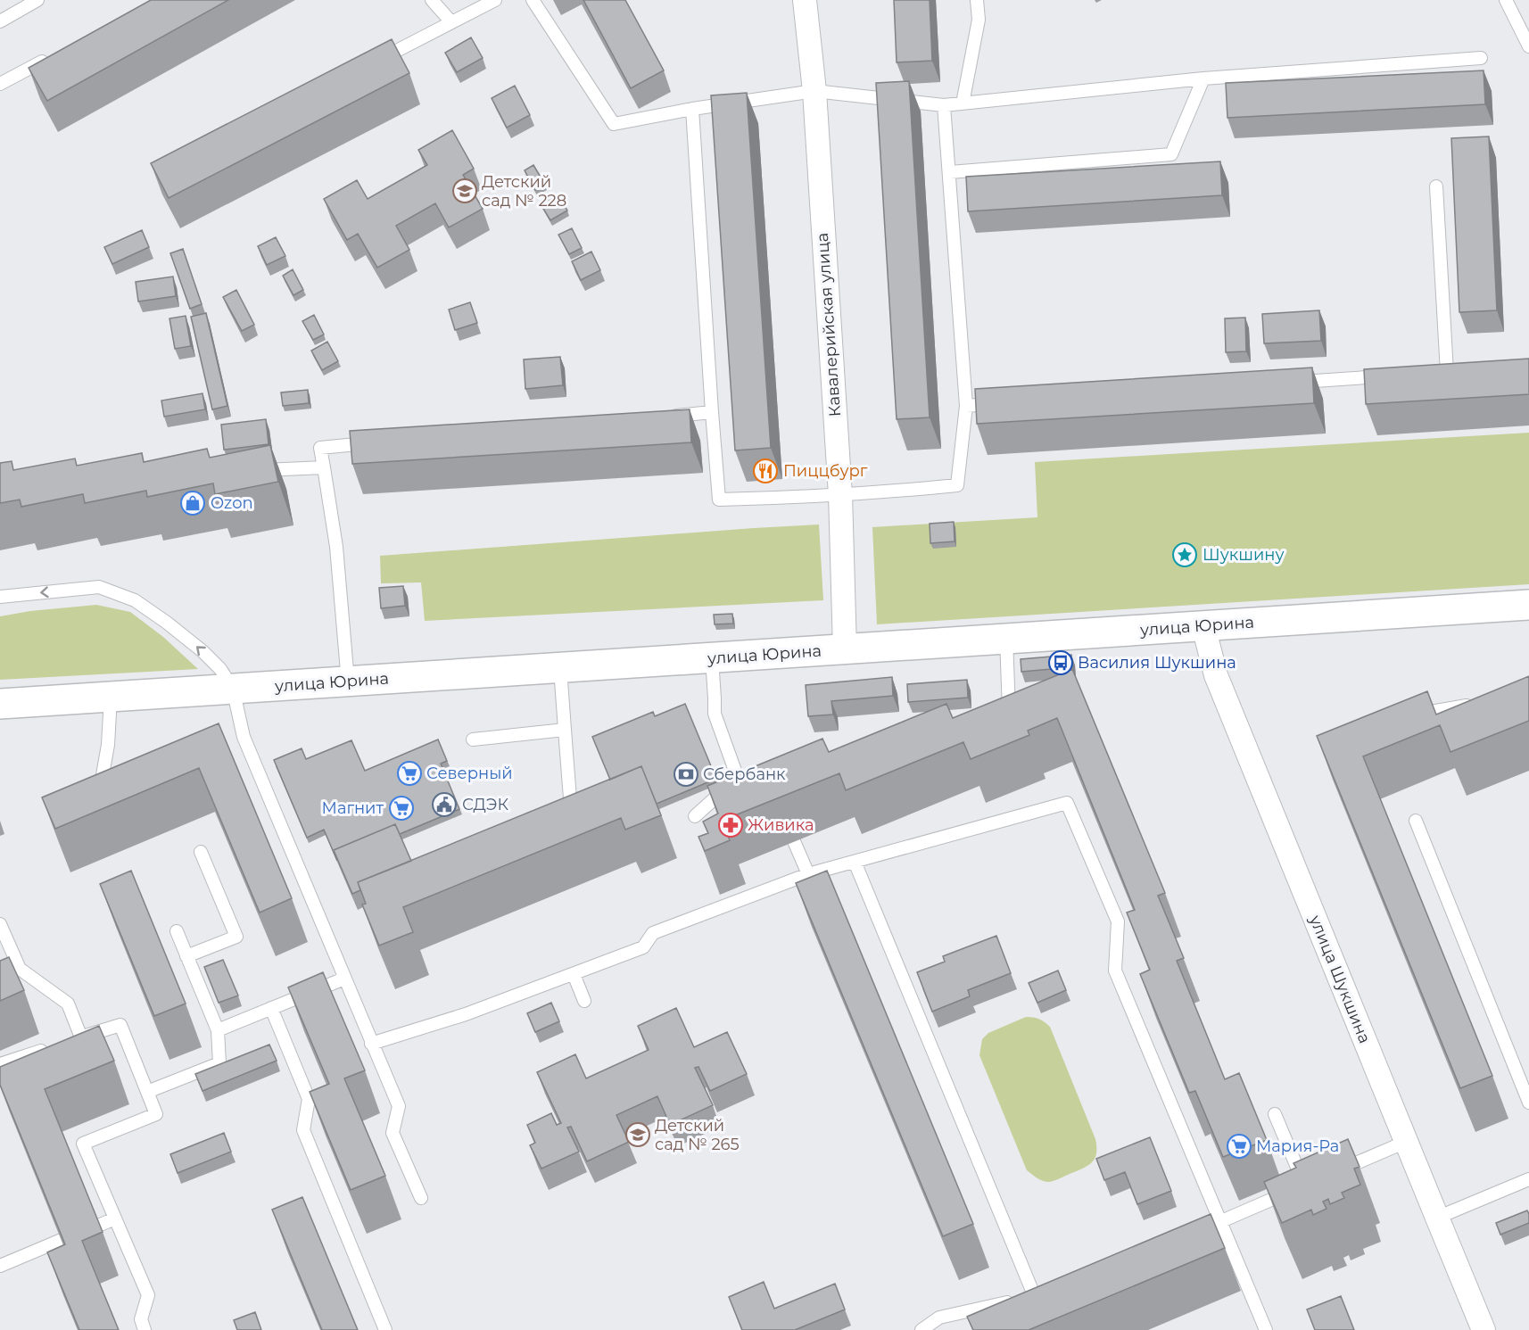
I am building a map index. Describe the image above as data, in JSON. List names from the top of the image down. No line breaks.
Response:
{"streets":{"street":["Кавалерийская улица","улица Юрина","улица Шукшина"]},"crossings":[["Кавалерийская улица","улица Юрина"],["улица Юрина","улица Шукшина"]],"places":{"school or university":["Детский сад № 228","Детский сад № 265"],"restaurant":["Пиццбург"],"shop":["Ozon"],"place":["Шукшину"],"bus stop":["Василия Шукшина"],"supermarket":["Северный","Магнит","Мария-Ра"],"bank":["Сбербанк"],"public building":["СДЭК"],"pharmacy":["Живика"]}}
